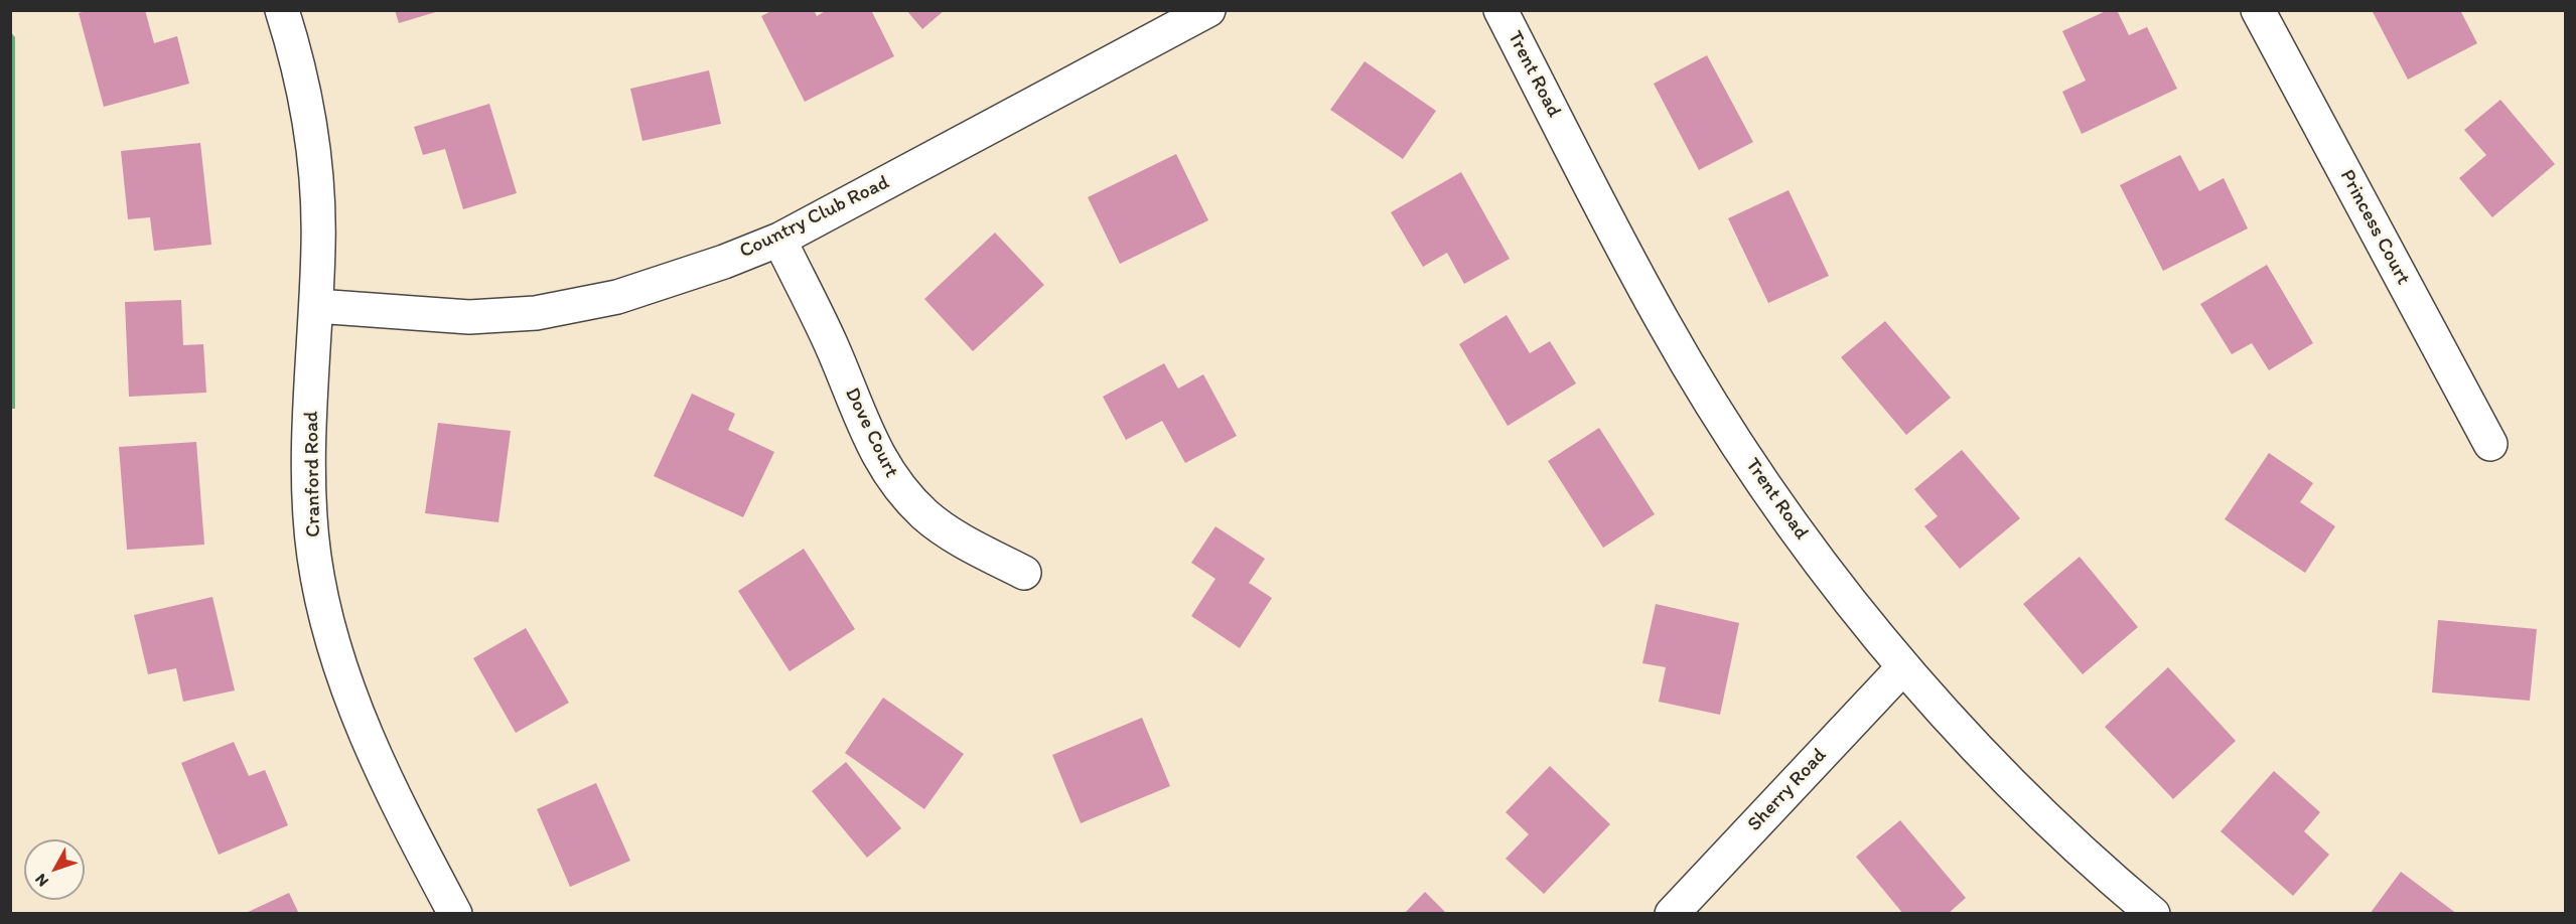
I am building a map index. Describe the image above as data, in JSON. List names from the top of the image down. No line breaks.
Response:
{"streets":{"street":["Trent Road","Country Club Road","Princess Court","Dove Court","Cranford Road","Sherry Road"]},"crossings":[["Trent Road","Sherry Road"],["Country Club Road","Dove Court"],["Country Club Road","Cranford Road"]],"north":"bottom left"}
